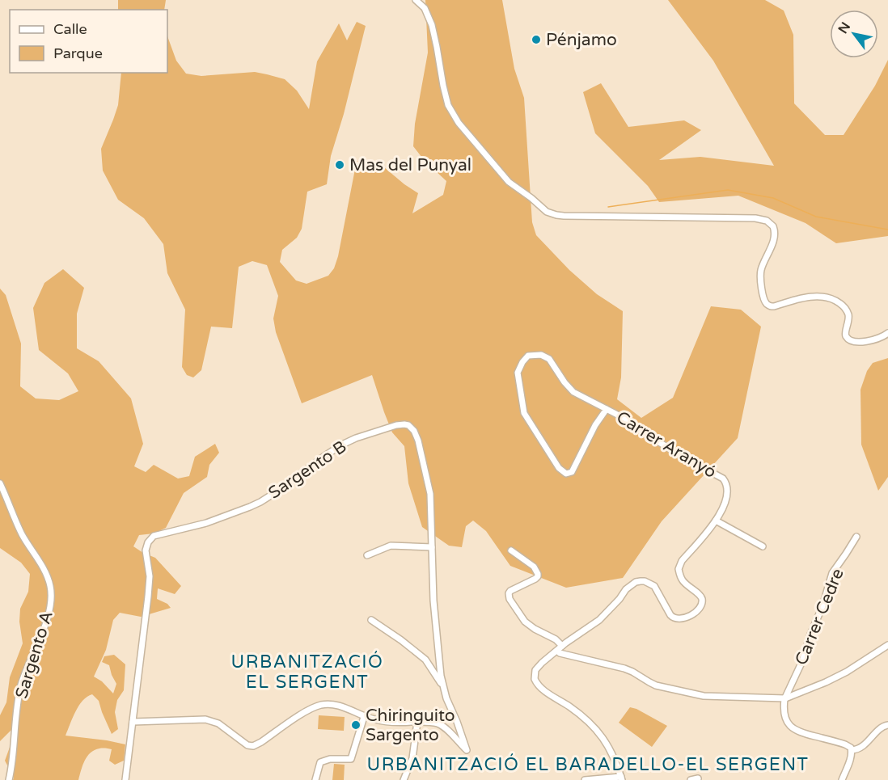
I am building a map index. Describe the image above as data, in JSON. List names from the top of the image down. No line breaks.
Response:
{"streets":{"street":["Carrer Aranyó","Sargento B","Carrer Cedre","Sargento A"]},"districts":["URBANITZACIÓ EL SERGENT","URBANITZACIÓ EL BARADELLO-EL SERGENT"],"places":["Pénjamo","Mas del Punyal","Chiringuito Sargento"],"legend":["Calle","Parque"],"north":"top left"}
